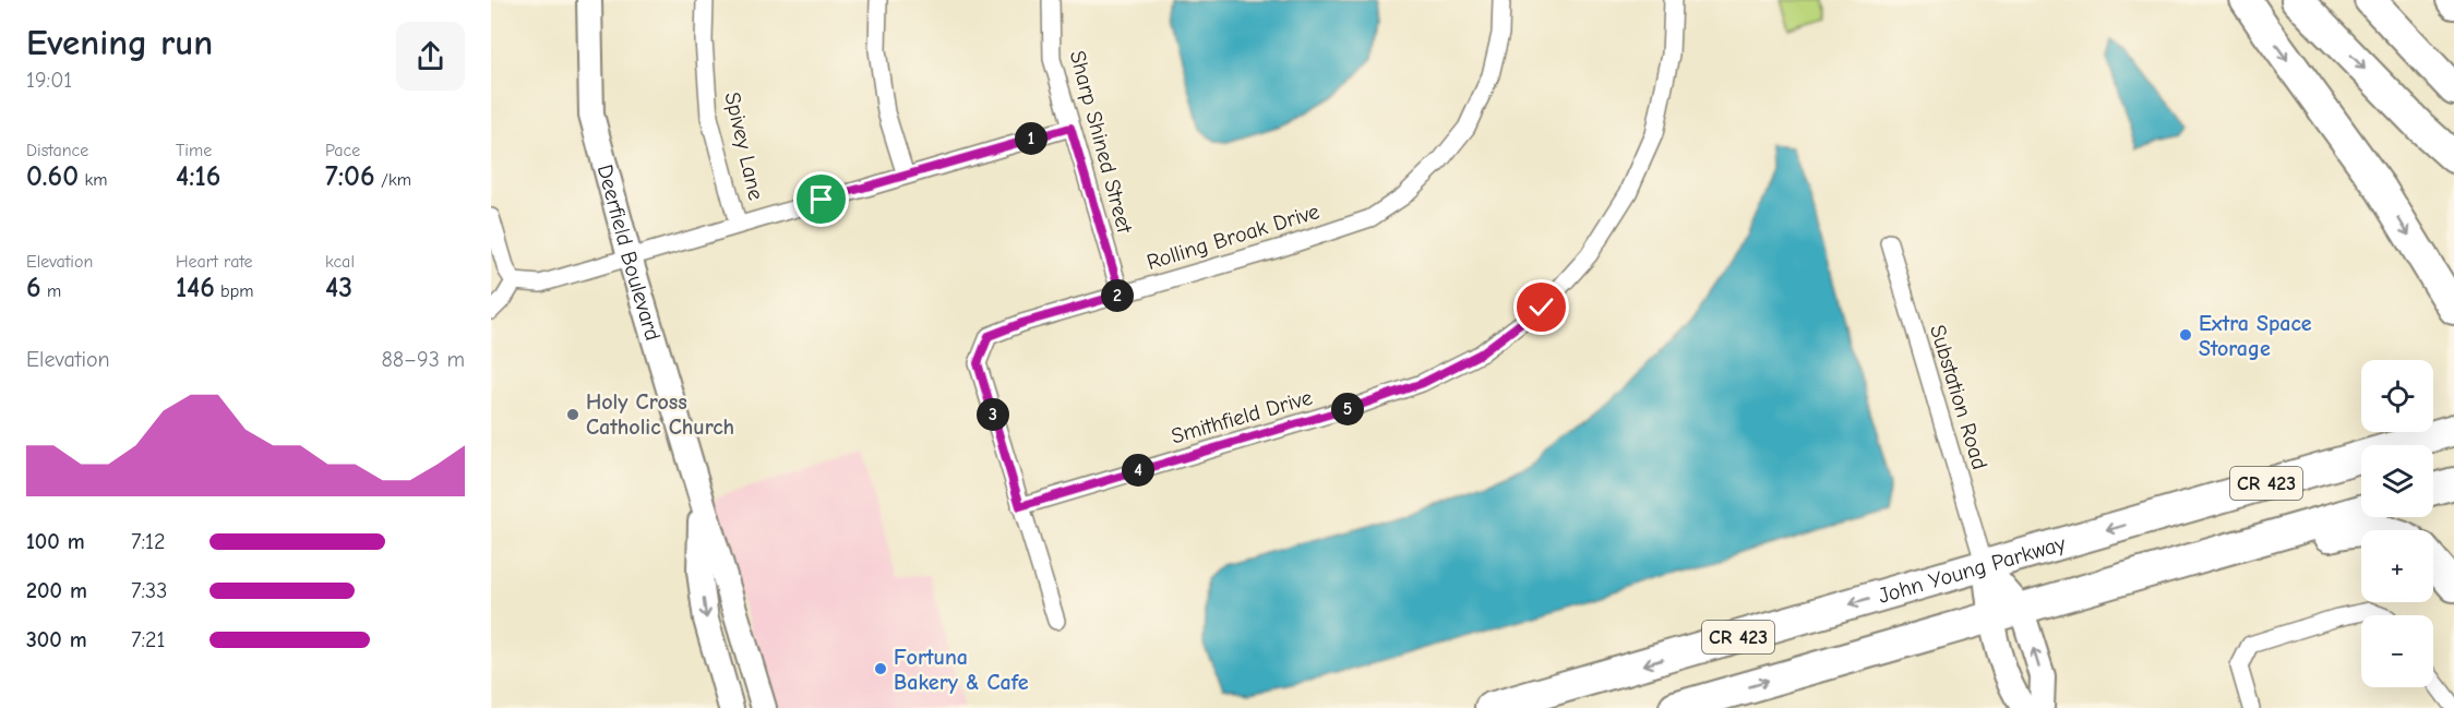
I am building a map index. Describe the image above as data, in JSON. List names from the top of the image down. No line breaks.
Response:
{"streets":{"highway":["CR 423","John Young Parkway"],"street":["Sharp Shined Street","Spivey Lane","Rolling Broak Drive","Deerfield Boulevard","Substation Road","Smithfield Drive"]},"crossings":[["Sharp Shined Street","Rolling Broak Drive"],["Rolling Broak Drive","Smithfield Drive"],["Substation Road","John Young Parkway"]],"places":["Extra Space Storage","Holy Cross Catholic Church","Fortuna Bakery & Cafe"],"page":{"heading":["Evening run","19:01"],"stats":[["Distance","0.60 km"],["Time","4:16"],["Pace","7:06 /km"],["Elevation","6 m"],["Heart rate","146 bpm"],["kcal","43"]],"pins":["1","2","5","3","4"],"chart":["Elevation","88–93 m"],"map_buttons":["+","−"],"list":[{"name":"100 m","note":"7:12"},{"name":"200 m","note":"7:33"},{"name":"300 m","note":"7:21"}]}}
